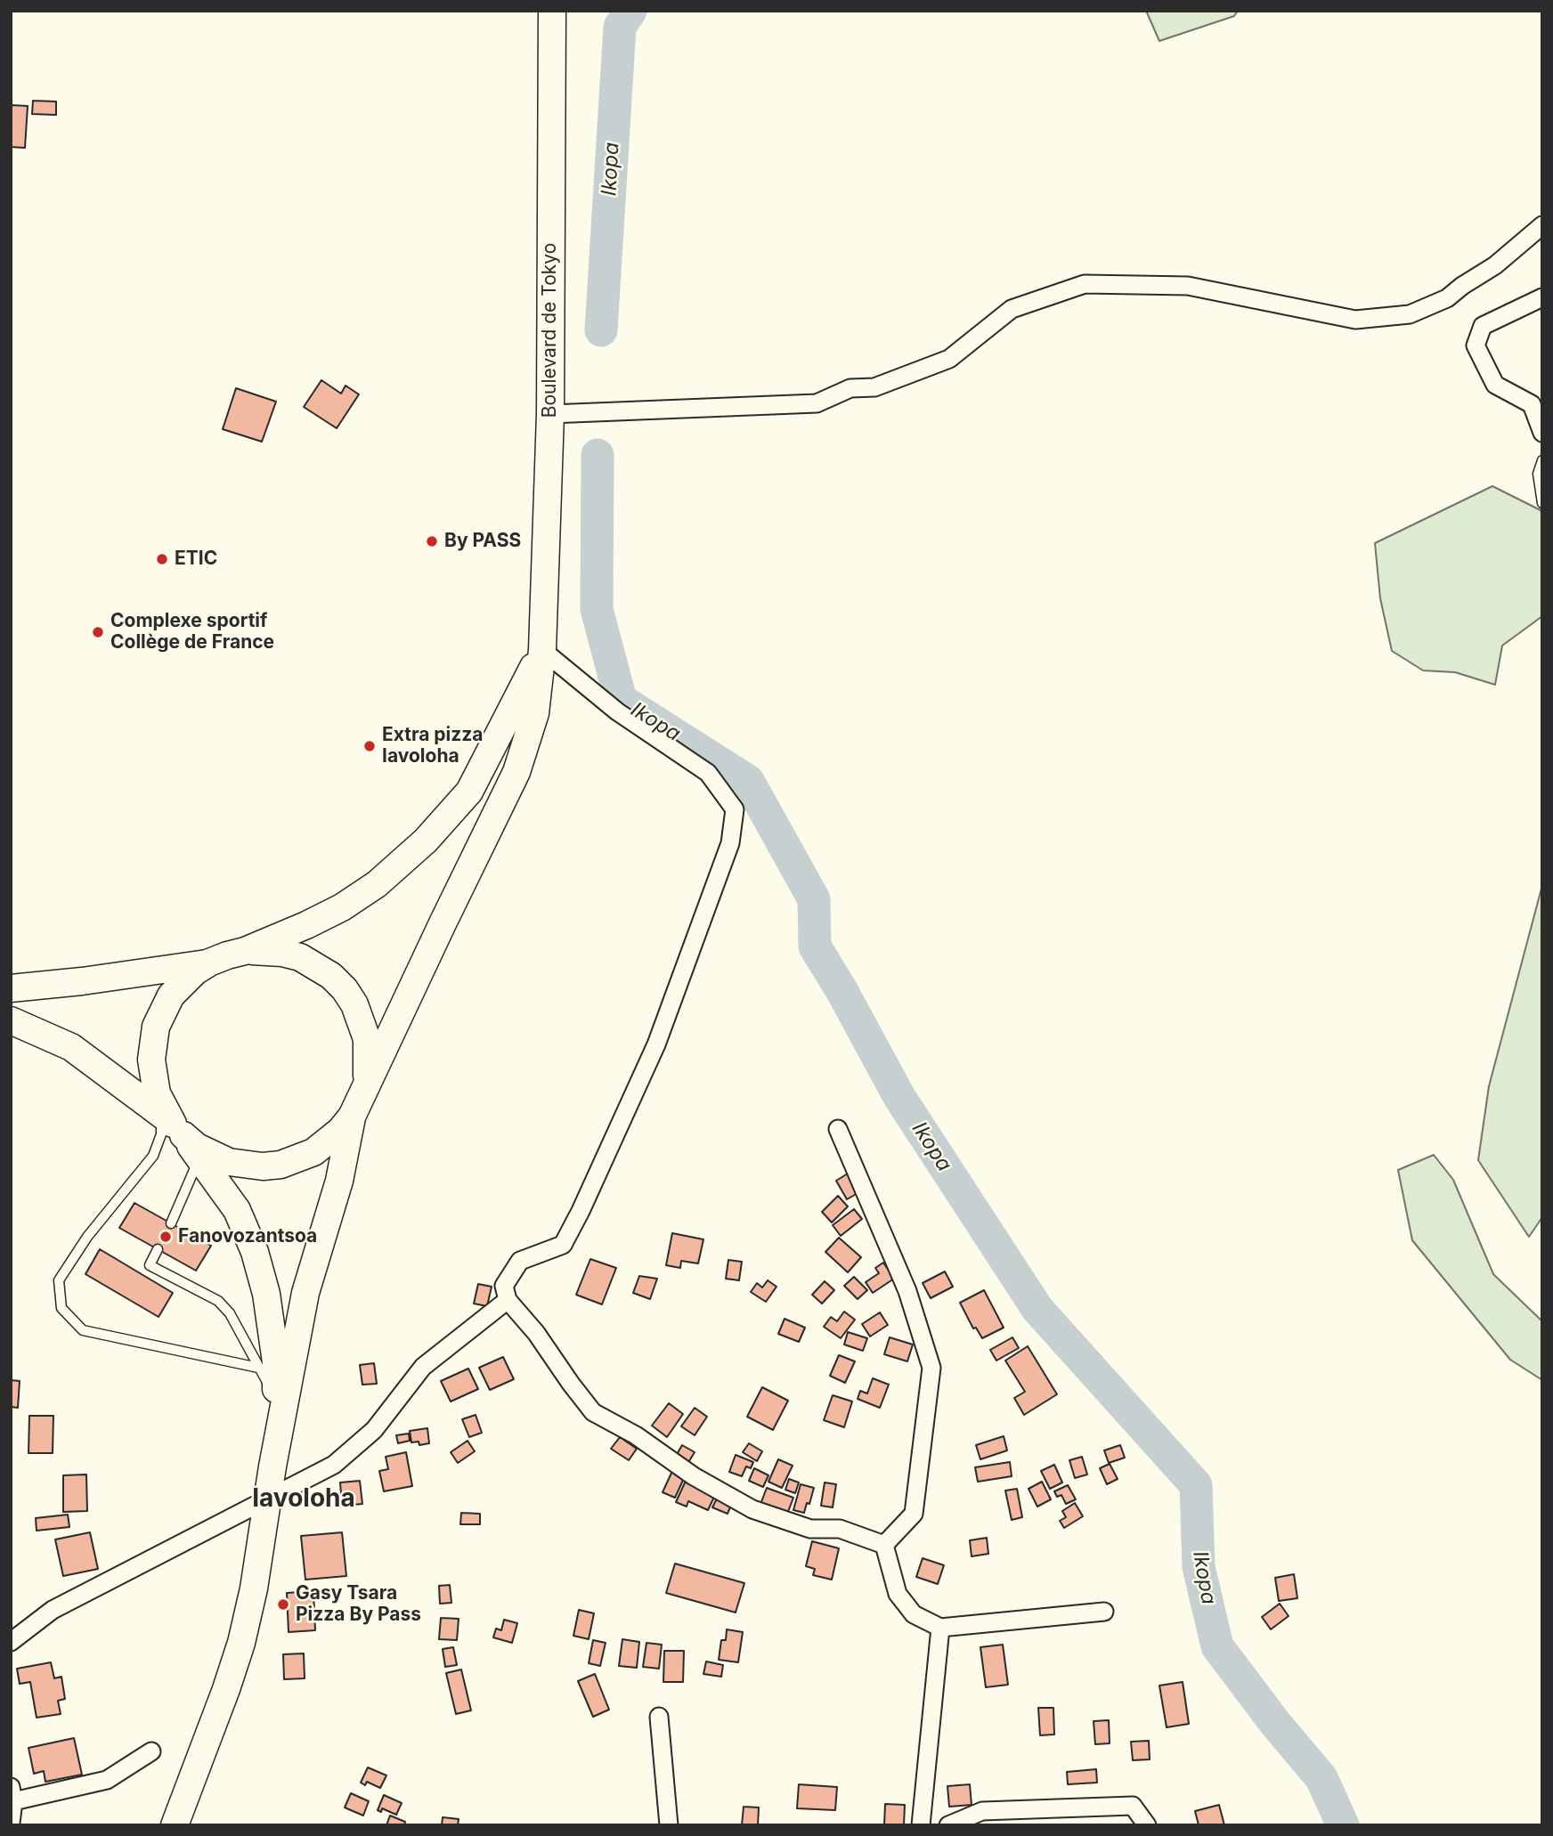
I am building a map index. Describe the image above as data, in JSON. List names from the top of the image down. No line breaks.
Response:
{"streets":{"main road":["Boulevard de Tokyo"]},"districts":["Iavoloha"],"water":["Ikopa"],"places":["By PASS","ETIC","Complexe sportif Collège de France","Extra pizza Iavoloha","Fanovozantsoa","Gasy Tsara Pizza By Pass"]}
